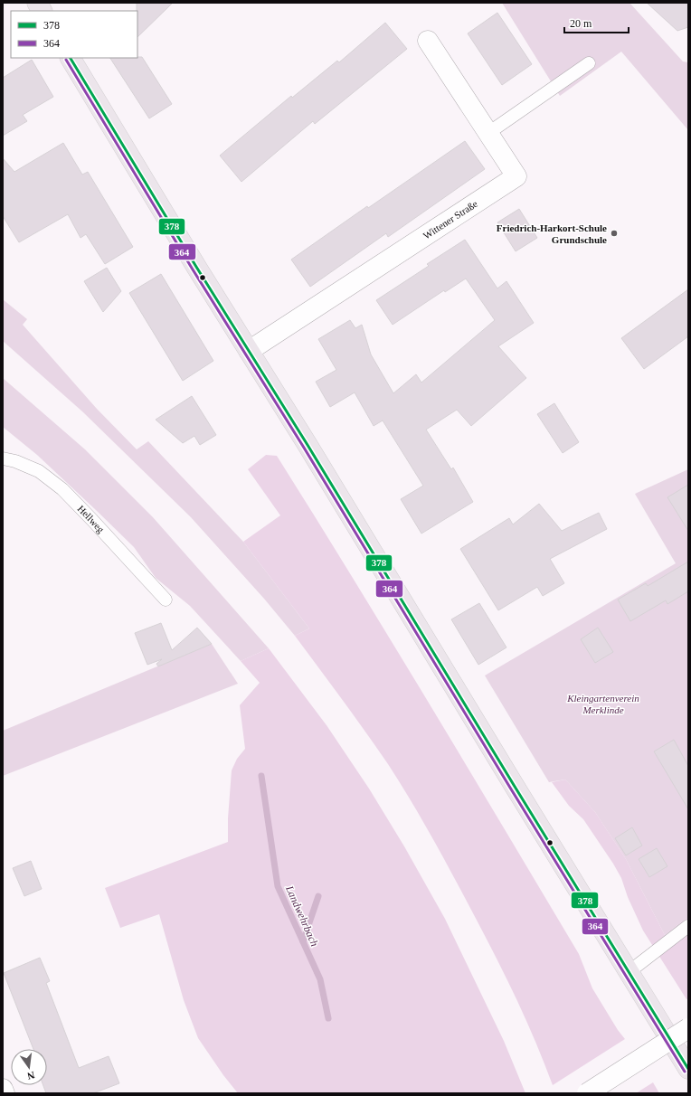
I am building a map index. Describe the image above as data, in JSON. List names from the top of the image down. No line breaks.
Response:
{"streets":{"street":["Wittener Straße"],"lane":["Hellweg"]},"water":["Landwehrbach"],"parks":["Kleingartenverein Merklinde"],"places":["Friedrich-Harkort-Schule Grundschule"],"lines":["transit line 378","transit line 364"],"legend":["378","364"],"scale_bar":"20 m","north":"bottom"}
